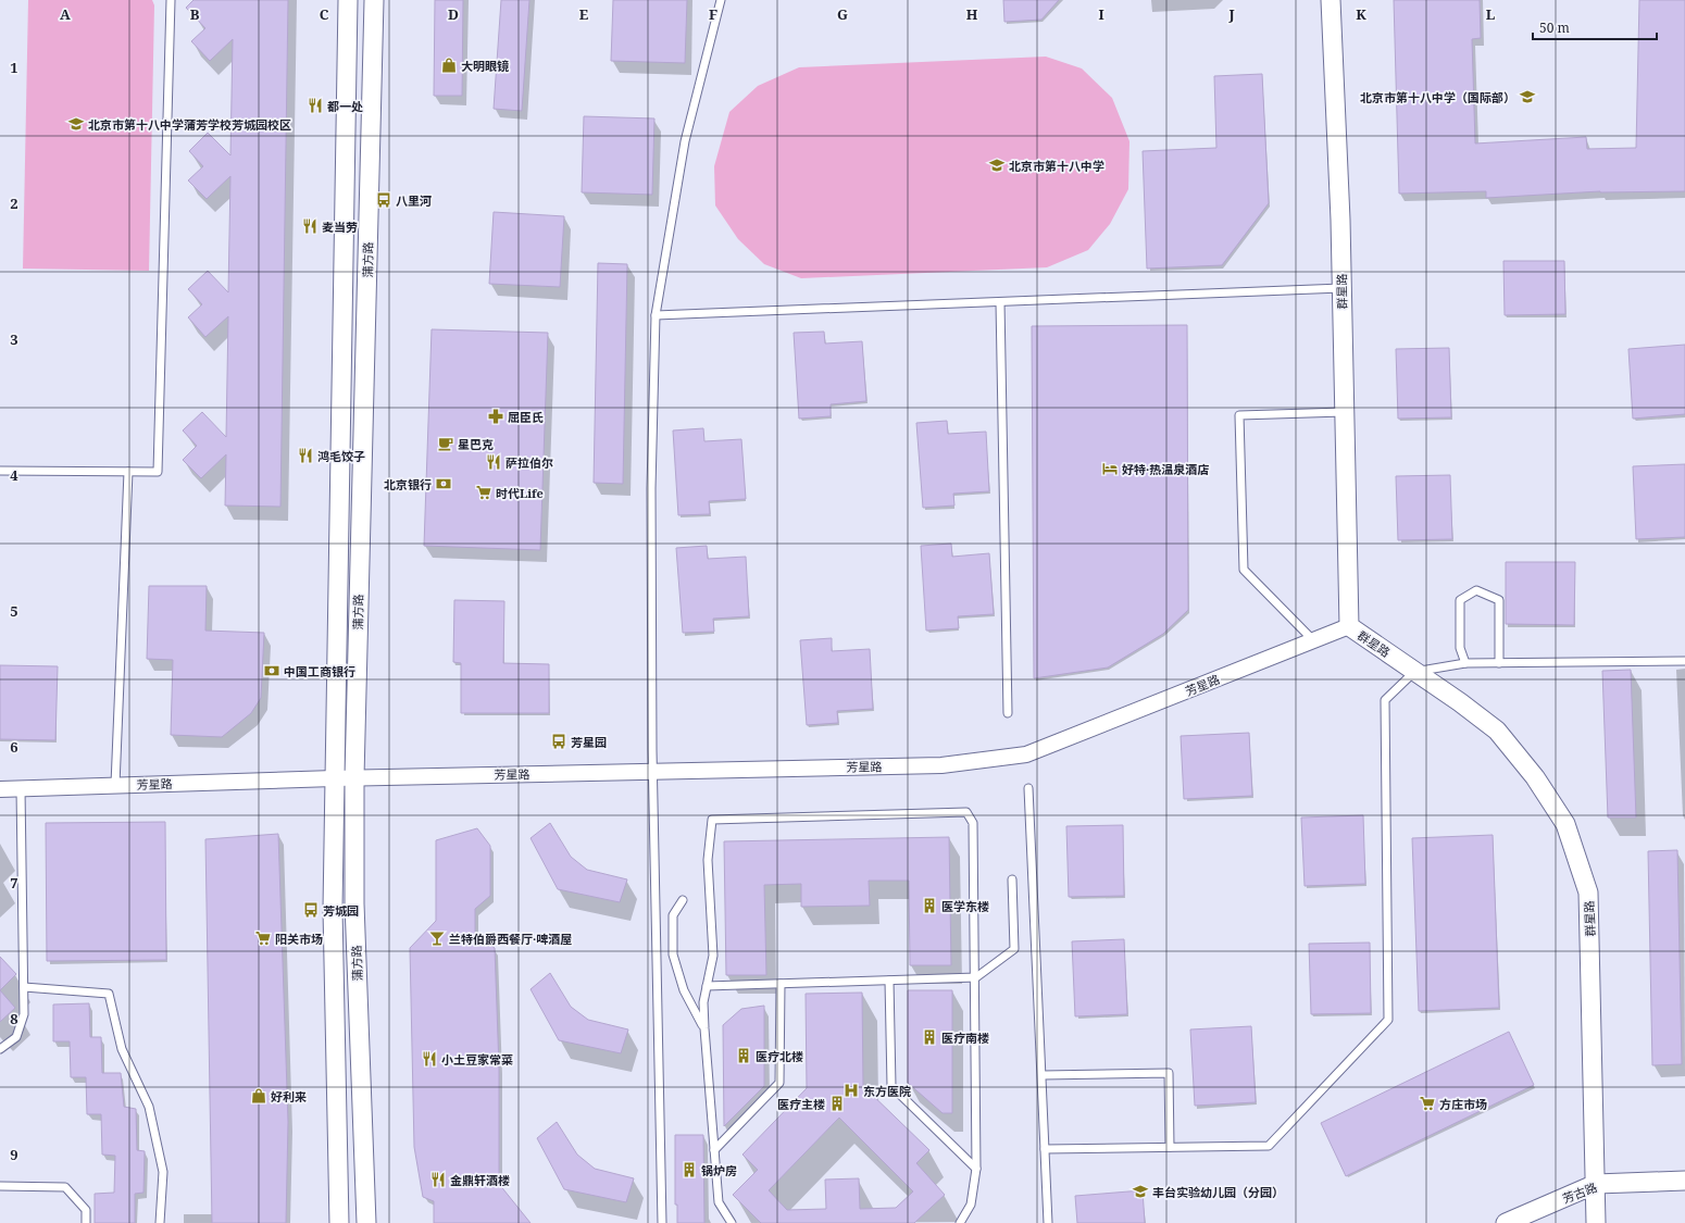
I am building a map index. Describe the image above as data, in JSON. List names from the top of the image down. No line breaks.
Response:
{"streets":{"street":["蒲方路","群星路","芳星路","芳古路"]},"crossings":[["蒲方路","芳星路"],["群星路","芳星路"],["群星路","芳古路"]],"places":{"shop":["大明眼镜","好利来"],"school or university":["北京市第十八中学（国际部）","北京市第十八中学蒲芳学校芳城园校区","北京市第十八中学","丰台实验幼儿园（分园）"],"restaurant":["都一处","麦当劳","鸿毛饺子","萨拉伯尔","小土豆家常菜","金鼎轩酒楼"],"bus stop":["八里河","芳星园","芳城园"],"pharmacy":["屈臣氏"],"cafe":["星巴克"],"hotel":["好特·热温泉酒店"],"bank":["北京银行","中国工商银行"],"supermarket":["时代Life","阳关市场","方庄市场"],"building":["医学东楼","医疗南楼","医疗北楼","医疗主楼","锅炉房"],"bar":["兰特伯爵西餐厅·啤酒屋"],"hospital":["东方医院"]},"scale_bar":"50 m","grid":{"columns":["A","B","C","D","E","F","G","H","I","J","K","L"],"rows":["1","2","3","4","5","6","7","8","9"]}}
